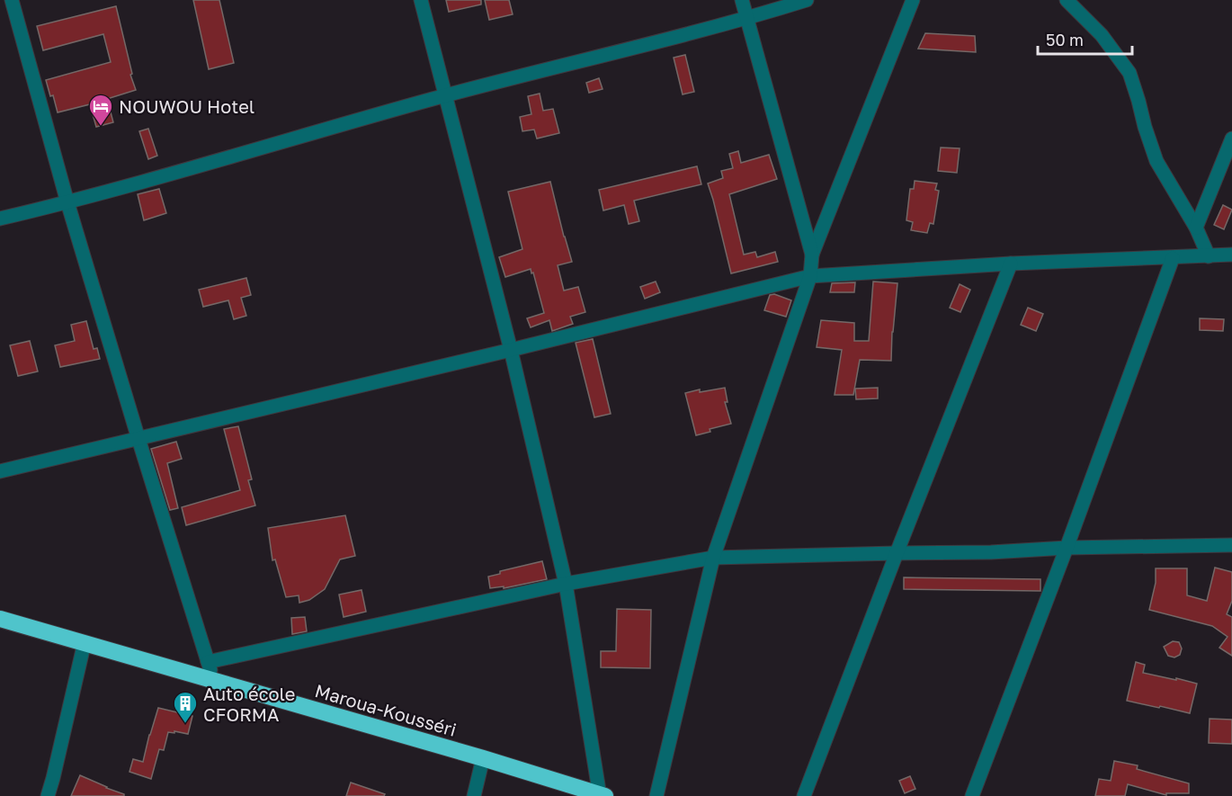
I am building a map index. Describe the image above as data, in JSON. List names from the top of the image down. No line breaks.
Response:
{"streets":{"highway":["Maroua-Kousséri"]},"places":{"hotel":["NOUWOU Hotel"],"building":["Auto école CFORMA"]},"scale_bar":"50 m"}
